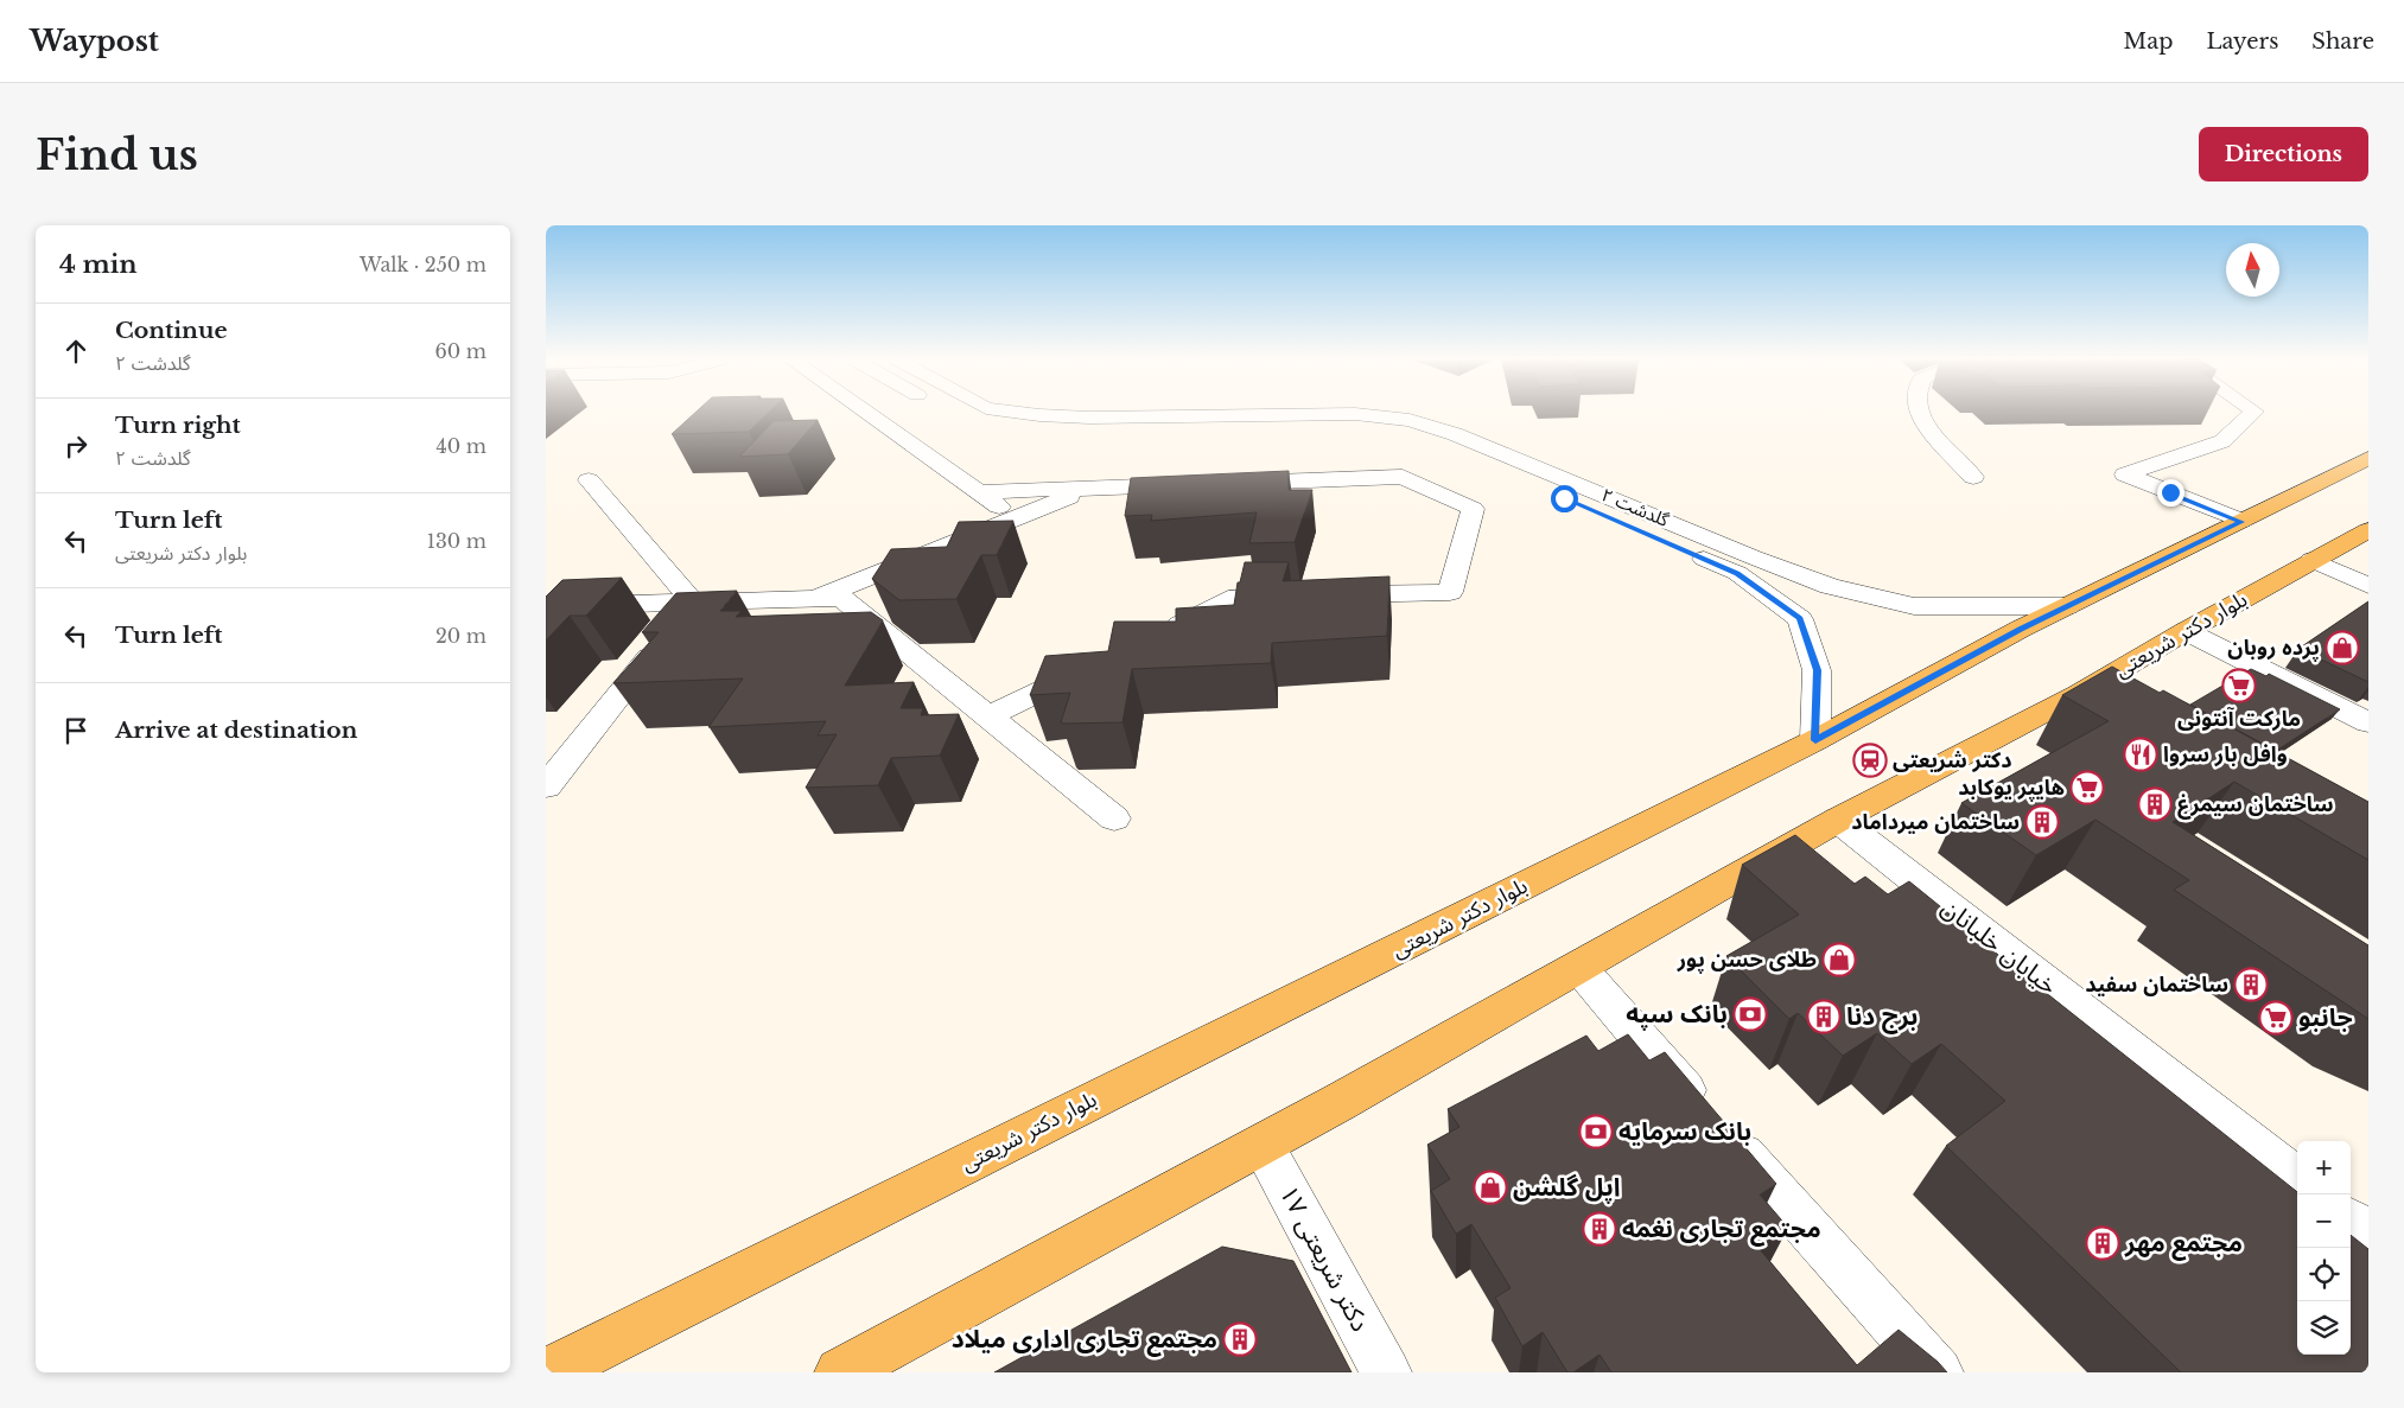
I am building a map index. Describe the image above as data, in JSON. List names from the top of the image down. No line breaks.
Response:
{"streets":{"main road":["بلوار دکتر شریعتی"],"street":["گلدشت ۲","خیابان خلبانان","۱۷ دکتر شریعتی"]},"crossings":[["گلدشت ۲","بلوار دکتر شریعتی"],["بلوار دکتر شریعتی","خیابان خلبانان"],["بلوار دکتر شریعتی","۱۷ دکتر شریعتی"]],"places":{"shop":["پرده روبان","طلای حسن پور","اپل گلشن"],"supermarket":["مارکت آنتونی","هایپر یوکابد","جانبو"],"restaurant":["وافل بار سروا"],"station":["دکتر شریعتی"],"building":["ساختمان سیمرغ","ساختمان میرداماد","ساختمان سفید","برج دنا","مجتمع تجاری نغمه","مجتمع مهر","مجتمع تجاری اداری میلاد"],"bank":["بانک سپه","بانک سرمایه"]},"north":"top","page":{"header":"Waypost","nav":["Map","Layers","Share"],"buttons":"Directions","title":"Find us","heading":["4 min","Walk · 250 m"],"list":[["Continue","گلدشت ۲","60 m"],["Turn right","گلدشت ۲","40 m"],["Turn left","بلوار دکتر شریعتی","130 m"],["Turn left","20 m"],"Arrive at destination"],"map_buttons":["+","−"]}}
